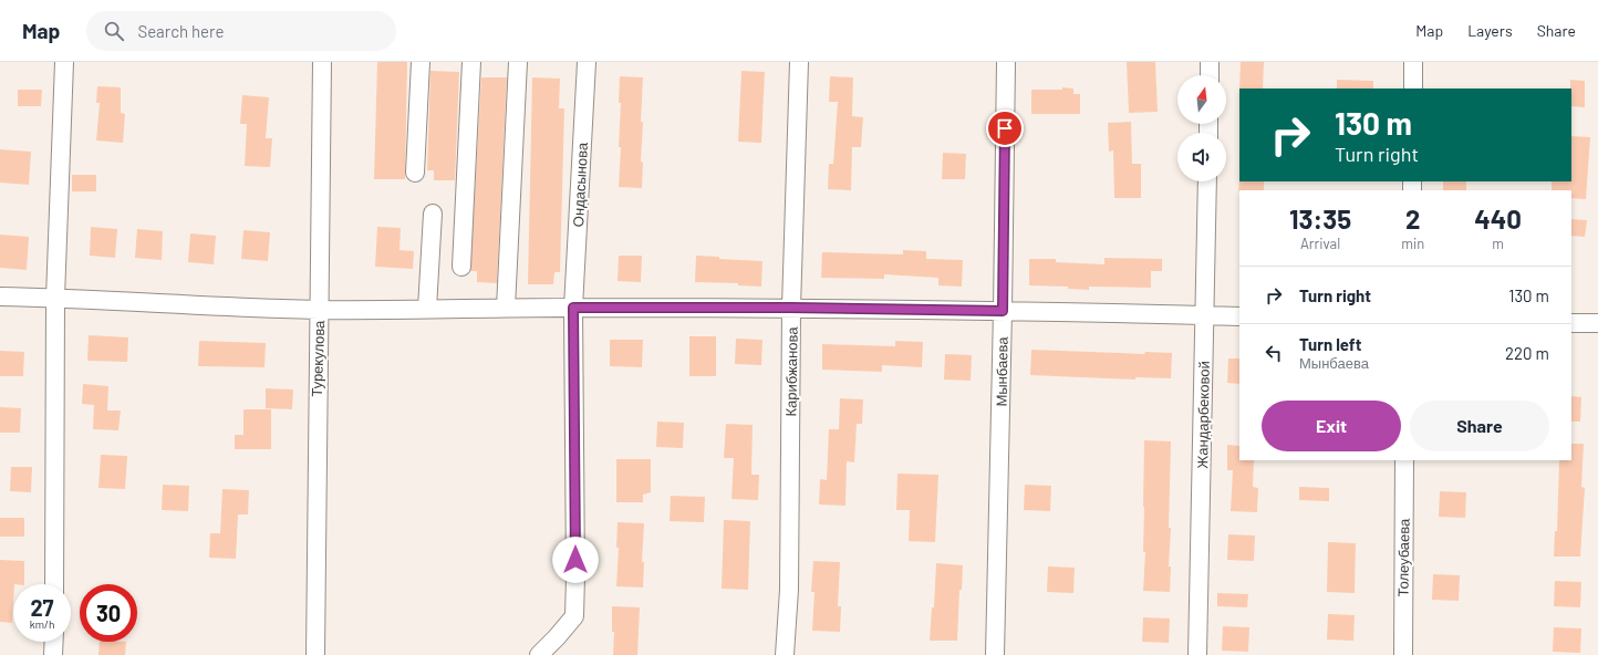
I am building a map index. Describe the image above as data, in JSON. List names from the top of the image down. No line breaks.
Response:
{"streets":{"street":["Ондасынова","Турекулова","Карибжанова","Мынбаева","Жандарбековой","Толеубаева"]},"north":"top","page":{"header":"Map","search":"Search here","nav":["Map","Layers","Share"],"turn":["130 m","Turn right"],"eta":["13:35","Arrival","2","min","440","m"],"list":[{"name":"Turn right","value":"130 m"},{"name":"Turn left","note":"Мынбаева","value":"220 m"}],"buttons":["Exit","Share"],"speed":"27 km/h","limit":"30"}}
